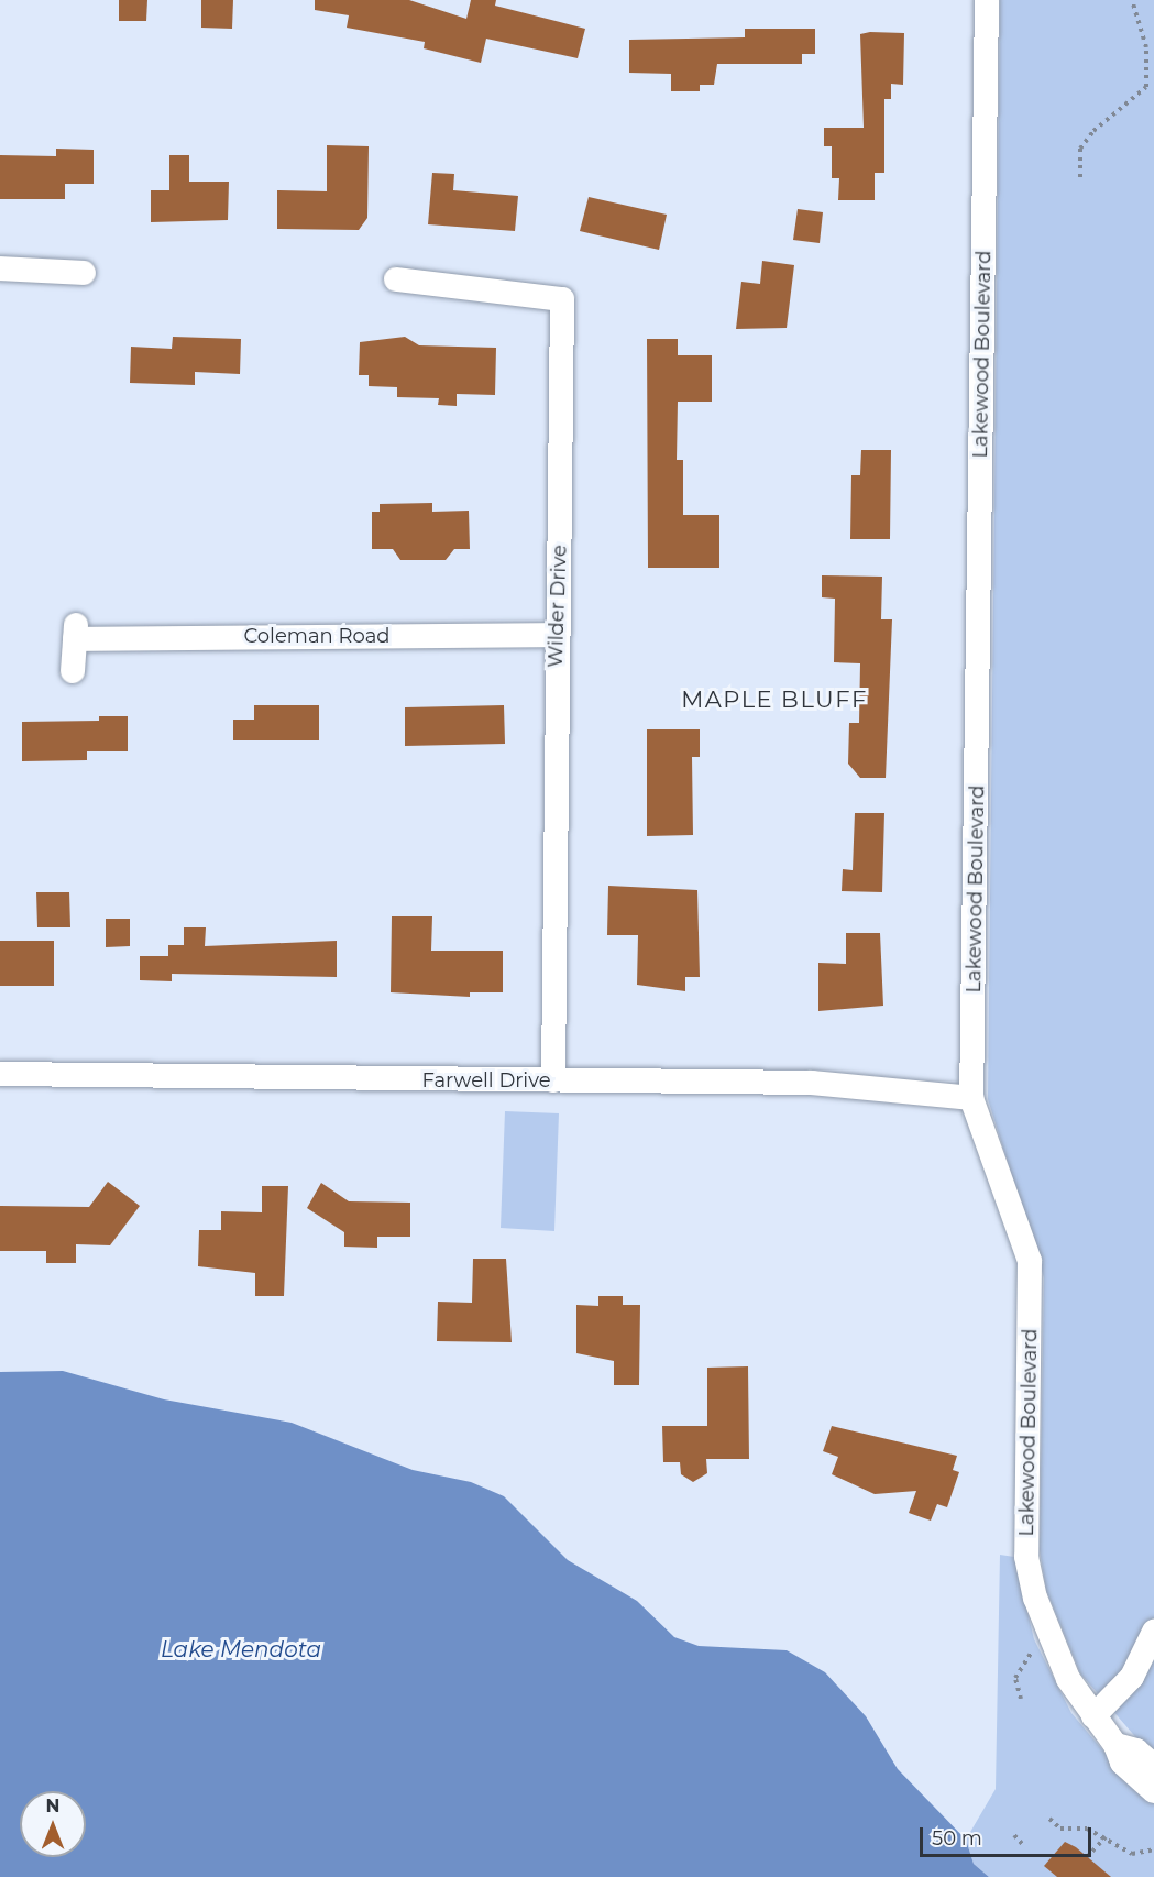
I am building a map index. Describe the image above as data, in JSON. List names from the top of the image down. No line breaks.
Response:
{"streets":{"street":["Lakewood Boulevard","Wilder Drive","Coleman Road","Farwell Drive"]},"crossings":[["Lakewood Boulevard","Farwell Drive"],["Wilder Drive","Coleman Road"],["Wilder Drive","Farwell Drive"]],"districts":["MAPLE BLUFF"],"water":["Lake Mendota"],"scale_bar":"50 m","north":"top"}
